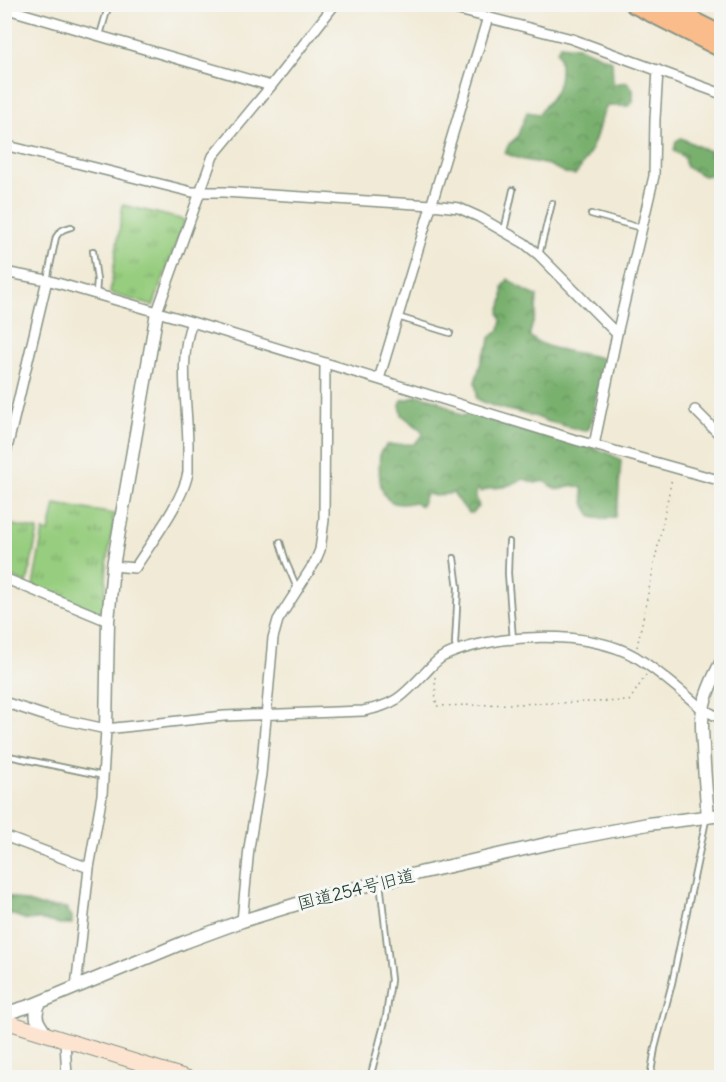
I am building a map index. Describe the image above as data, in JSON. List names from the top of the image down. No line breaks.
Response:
{"streets":{"street":["国道254号旧道"]}}
